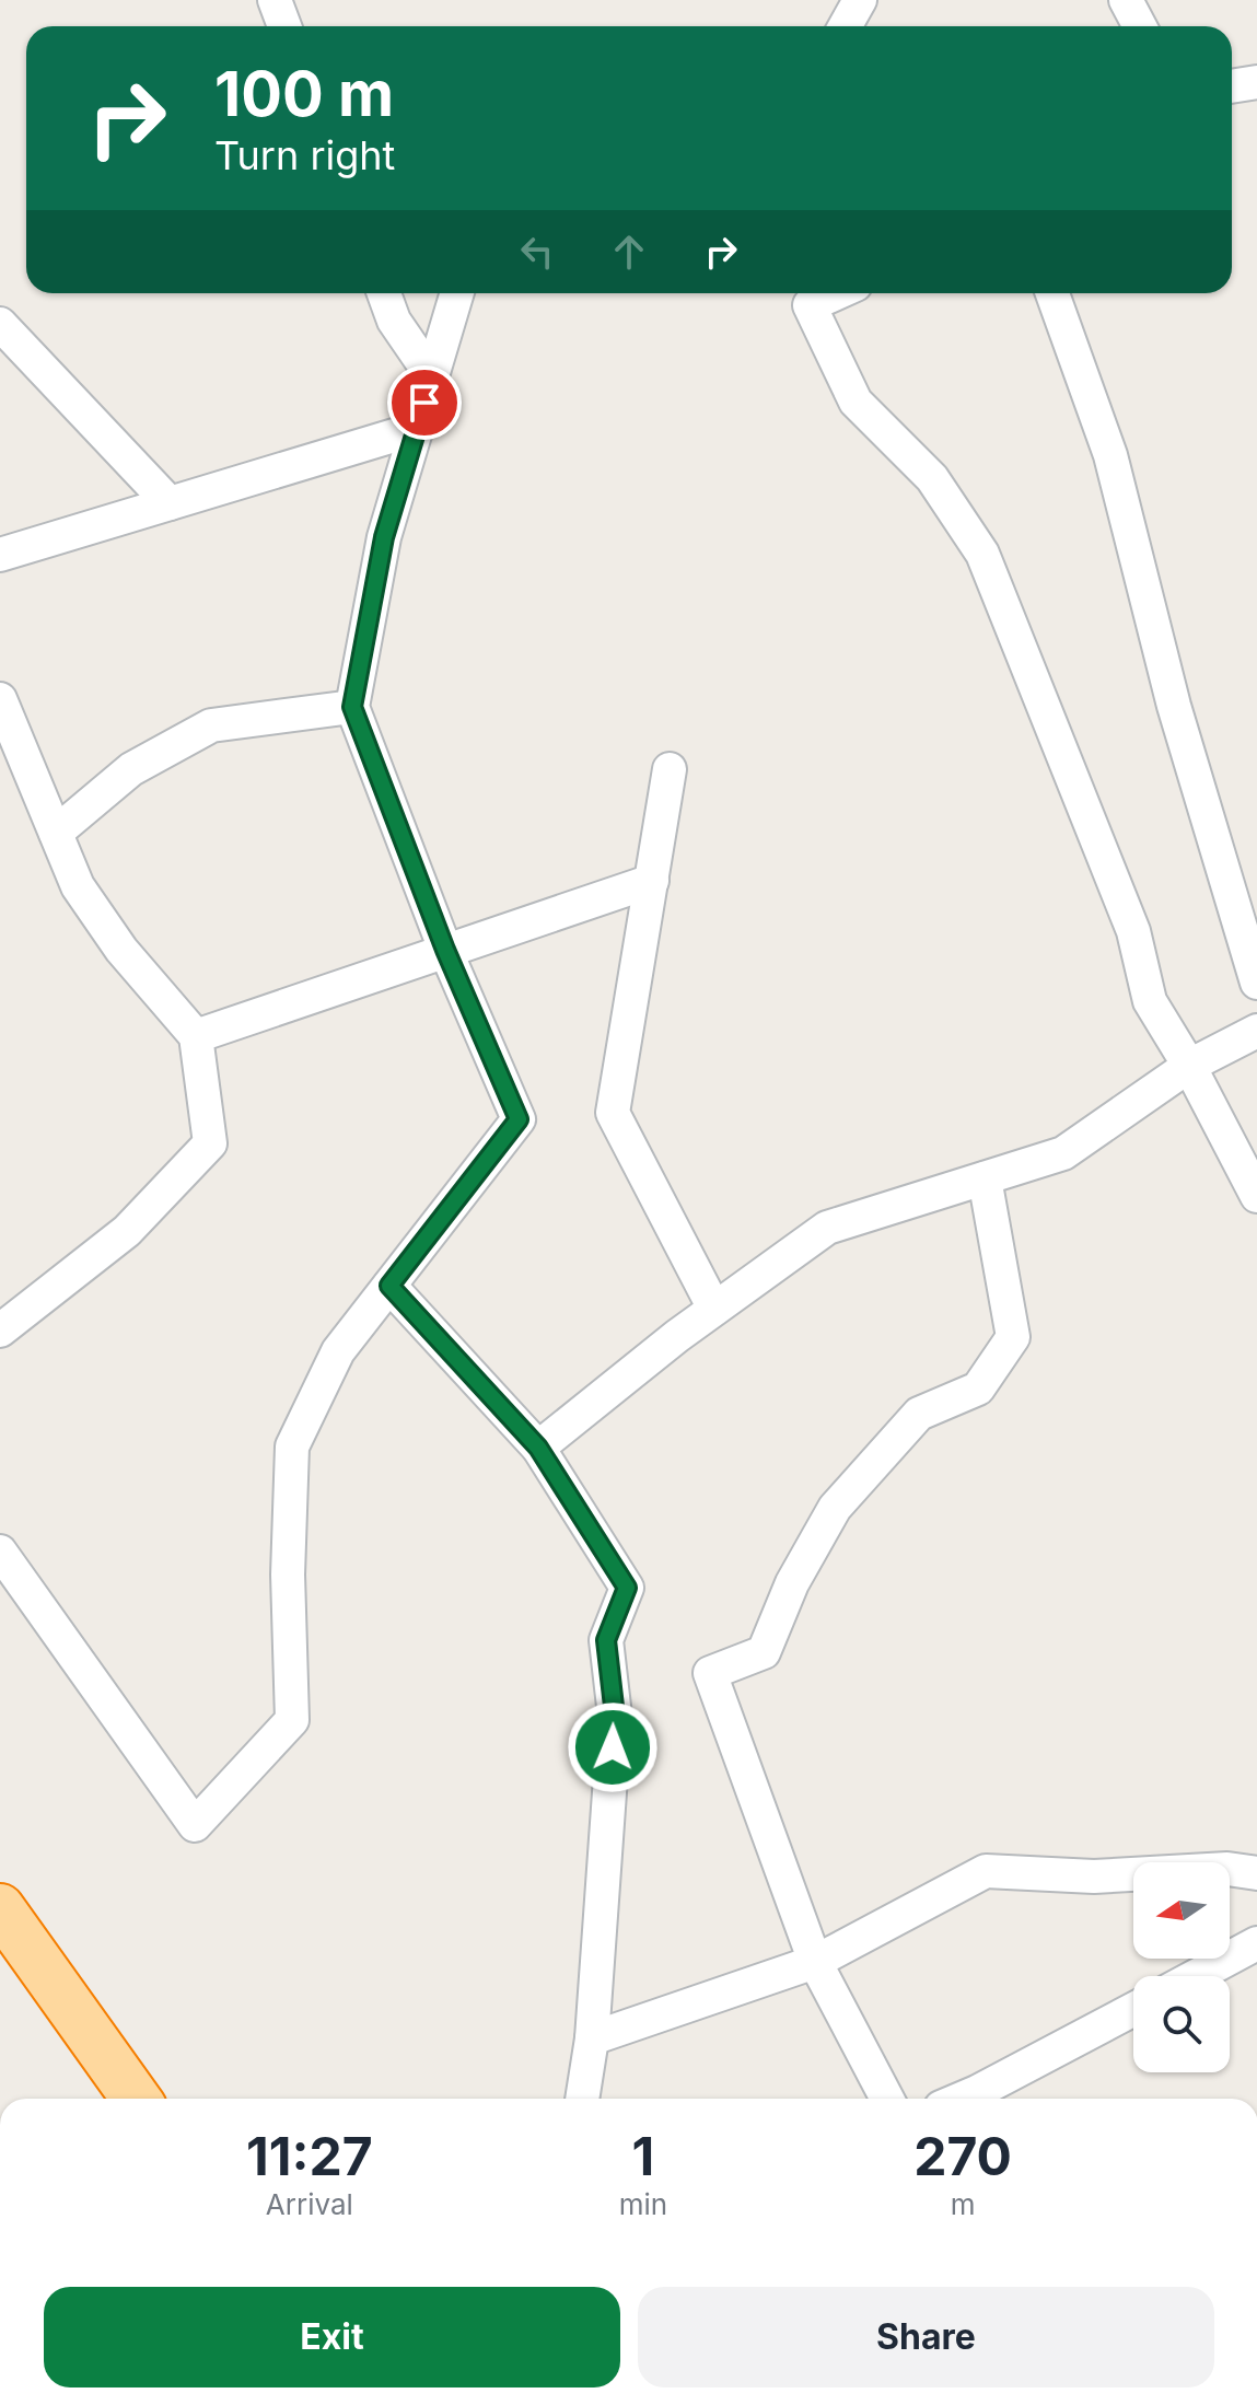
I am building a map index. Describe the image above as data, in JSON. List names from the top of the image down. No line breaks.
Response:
{"north":"left","page":{"turn":["100 m","Turn right"],"eta":["11:27","Arrival","1","min","270","m"],"buttons":["Exit","Share"]}}
